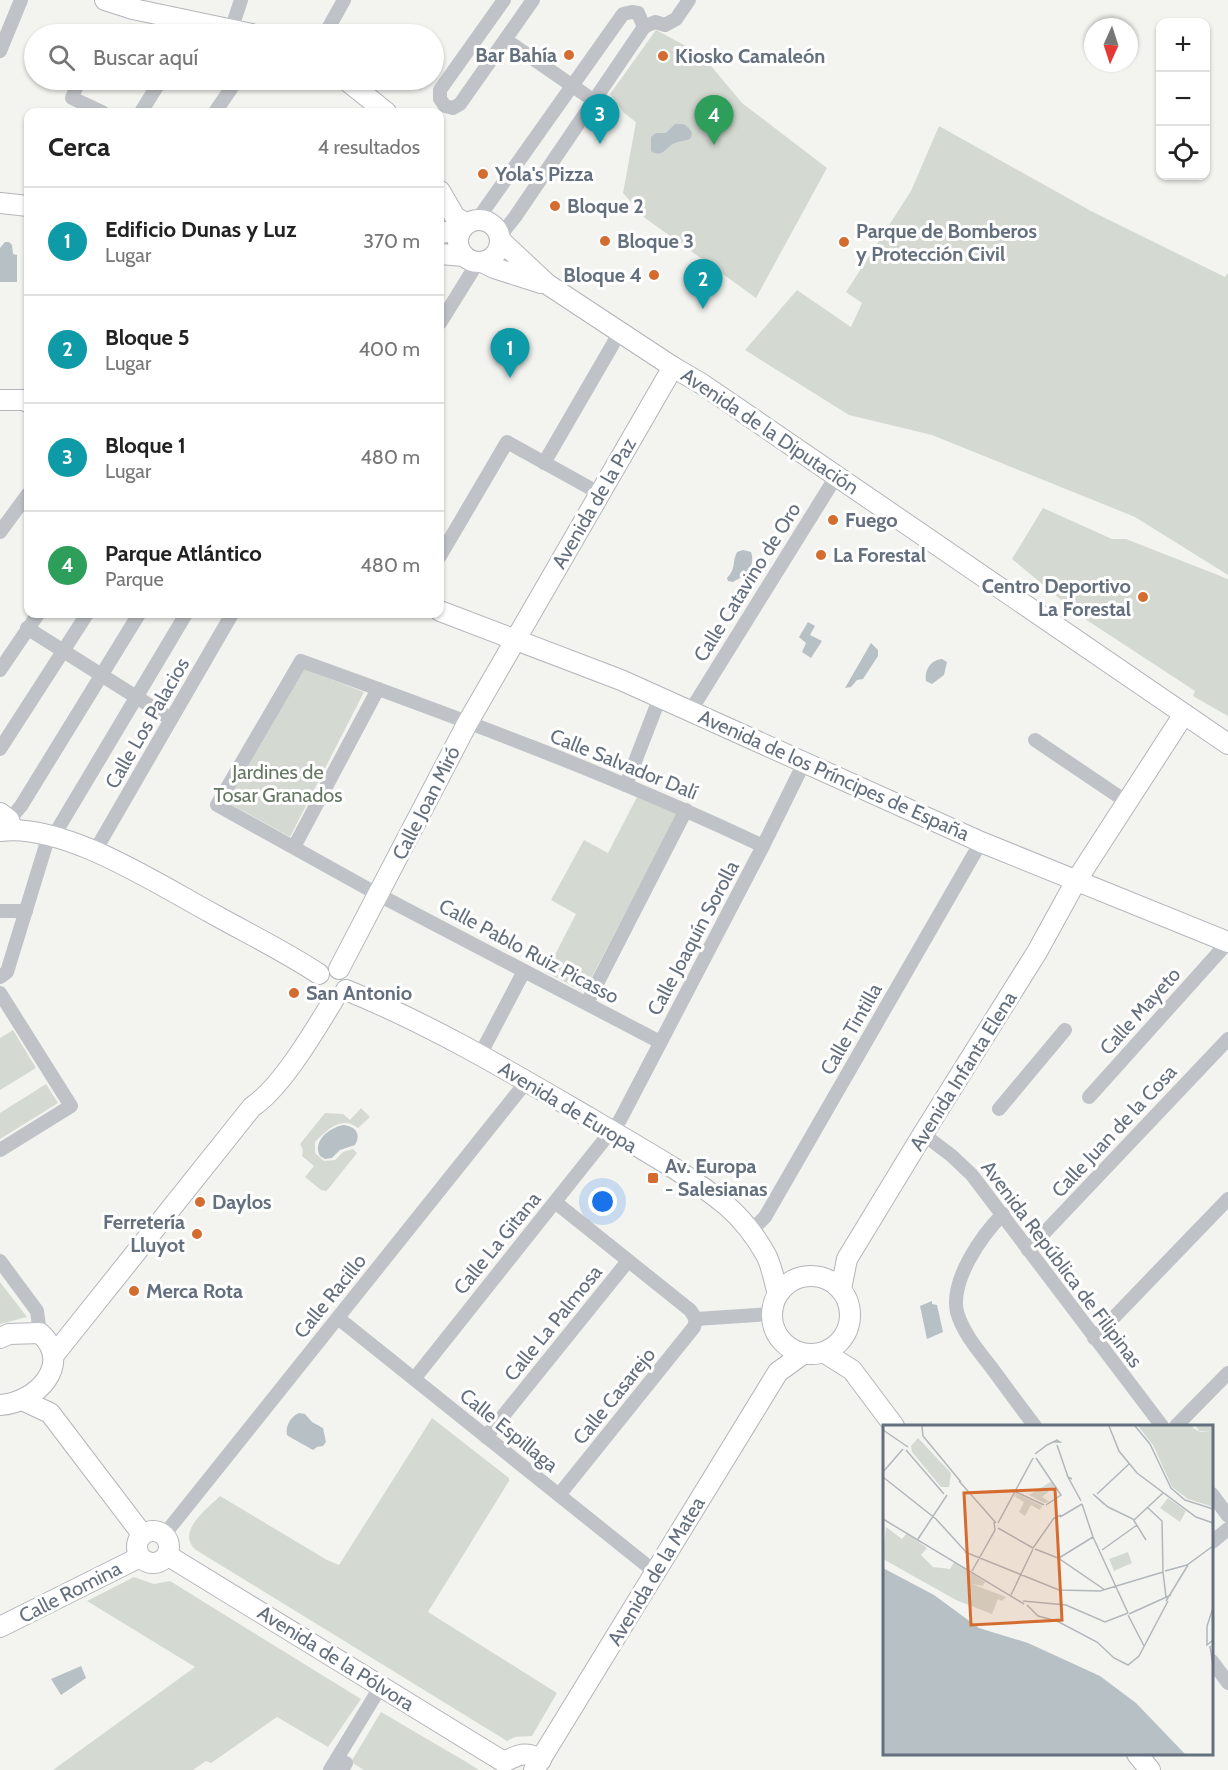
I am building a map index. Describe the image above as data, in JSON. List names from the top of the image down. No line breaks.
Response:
{"streets":{"street":["Avenida de la Diputación","Avenida de la Paz","Calle Catavino de Oro","Calle Los Palacios","Calle Salvador Dalí","Avenida de los Príncipes de España","Calle Joan Miró","Calle Joaquín Sorolla","Calle Pablo Ruiz Picasso","Calle Mayeto","Calle Tintilla","Avenida Infanta Elena","Avenida de Europa","Calle Juan de la Cosa","Calle La Gitana","Avenida República de Filipinas","Calle Racillo","Calle La Palmosa","Calle Casarejo","Calle Espillaga","Avenida de la Matea","Calle Romina","Avenida de la Pólvora"]},"crossings":[["Avenida de la Diputación","Avenida de la Paz"],["Avenida de la Diputación","Calle Catavino de Oro"],["Avenida de la Diputación","Avenida Infanta Elena"],["Avenida de la Paz","Avenida de los Príncipes de España"],["Avenida de la Paz","Calle Joan Miró"],["Calle Catavino de Oro","Avenida de los Príncipes de España"],["Calle Salvador Dalí","Calle Joan Miró"],["Calle Salvador Dalí","Calle Joaquín Sorolla"],["Calle Salvador Dalí","Calle Pablo Ruiz Picasso"],["Avenida de los Príncipes de España","Calle Joan Miró"],["Avenida de los Príncipes de España","Calle Joaquín Sorolla"],["Avenida de los Príncipes de España","Calle Mayeto"],["Avenida de los Príncipes de España","Calle Tintilla"],["Avenida de los Príncipes de España","Avenida Infanta Elena"],["Calle Joan Miró","Calle Pablo Ruiz Picasso"],["Calle Joan Miró","Avenida de Europa"],["Calle Joaquín Sorolla","Calle Pablo Ruiz Picasso"],["Calle Joaquín Sorolla","Avenida de Europa"],["Calle Joaquín Sorolla","Calle La Gitana"],["Calle Tintilla","Avenida de Europa"],["Avenida Infanta Elena","Avenida de Europa"],["Avenida Infanta Elena","Avenida República de Filipinas"],["Avenida Infanta Elena","Avenida de la Matea"],["Avenida de Europa","Calle La Gitana"],["Avenida de Europa","Calle Racillo"],["Avenida de Europa","Avenida de la Matea"],["Calle Juan de la Cosa","Avenida República de Filipinas"],["Calle La Gitana","Calle Espillaga"],["Calle Racillo","Calle Espillaga"],["Calle Racillo","Calle Romina"],["Calle Racillo","Avenida de la Pólvora"],["Calle La Palmosa","Calle Espillaga"],["Calle Casarejo","Calle Espillaga"],["Calle Espillaga","Avenida de la Matea"],["Avenida de la Matea","Avenida de la Pólvora"],["Calle Romina","Avenida de la Pólvora"]],"parks":["Jardines de Tosar Granados"],"places":{"other":["Bar Bahía","Kiosko Camaleón","Yola's Pizza","Bloque 2","Bloque 3","Parque de Bomberos y Protección Civil","Bloque 4","Fuego","La Forestal","Centro Deportivo La Forestal","San Antonio","Daylos","Ferretería Lluyot","Merca Rota"],"transit":["Av. Europa - Salesianas"]},"north":"bottom","page":{"map_buttons":["+","−"],"search":"Buscar aquí","pins":["3","4","2","1"],"heading":["Cerca","4 resultados"],"list":[{"mark":"1","name":"Edificio Dunas y Luz","note":"Lugar","value":"370 m"},{"mark":"2","name":"Bloque 5","note":"Lugar","value":"400 m"},{"mark":"3","name":"Bloque 1","note":"Lugar","value":"480 m"},{"mark":"4","name":"Parque Atlántico","note":"Parque","value":"480 m"}]}}
